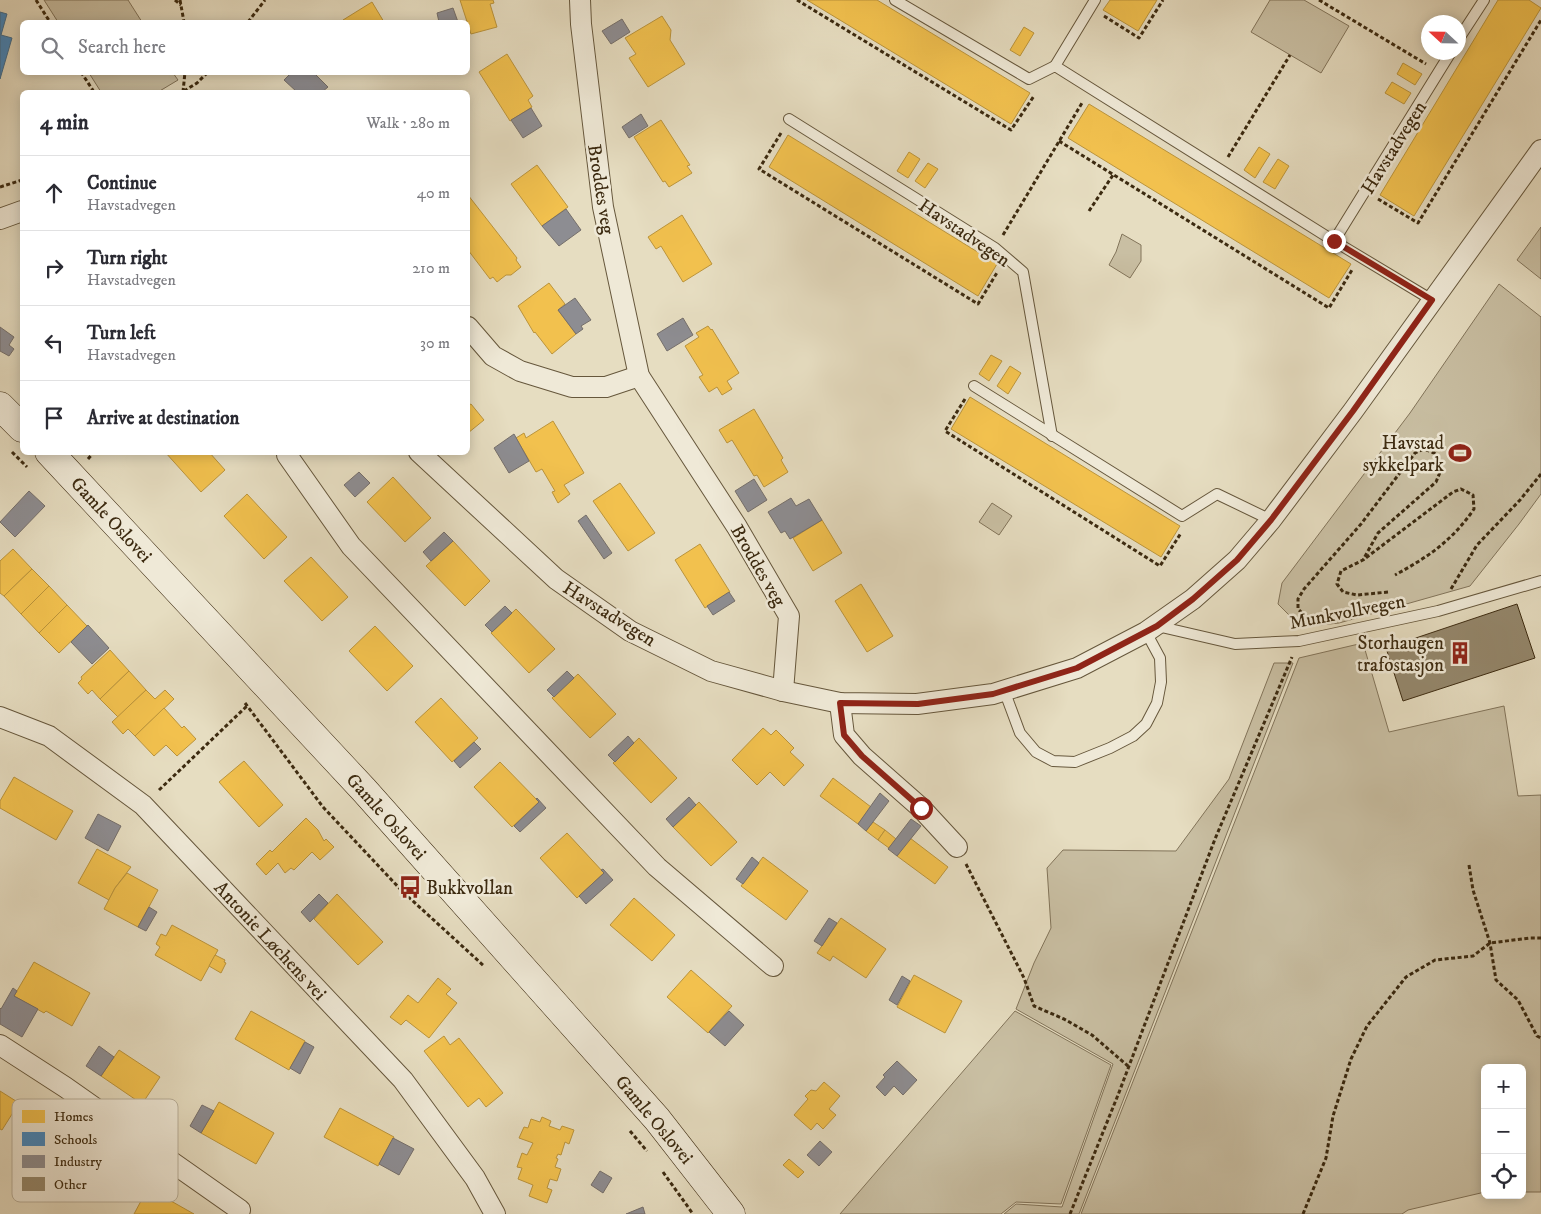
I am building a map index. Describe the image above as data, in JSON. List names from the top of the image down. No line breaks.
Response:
{"streets":{"street":["Havstadvegen","Broddes veg","Gamle Oslovei","Antonie Løchens vei"],"lane":["Munkvollvegen"]},"crossings":[["Havstadvegen","Broddes veg"],["Havstadvegen","Munkvollvegen"]],"places":{"sports":["Havstad sykkelpark"],"building":["Storhaugen trafostasjon"],"bus stop":["Bukkvollan"]},"legend":["Homes","Schools","Industry","Other"],"north":"left","page":{"search":"Search here","heading":["4 min","Walk · 280 m"],"list":[["Continue","Havstadvegen","40 m"],["Turn right","Havstadvegen","210 m"],["Turn left","Havstadvegen","30 m"],"Arrive at destination"],"map_buttons":["+","−"]}}
